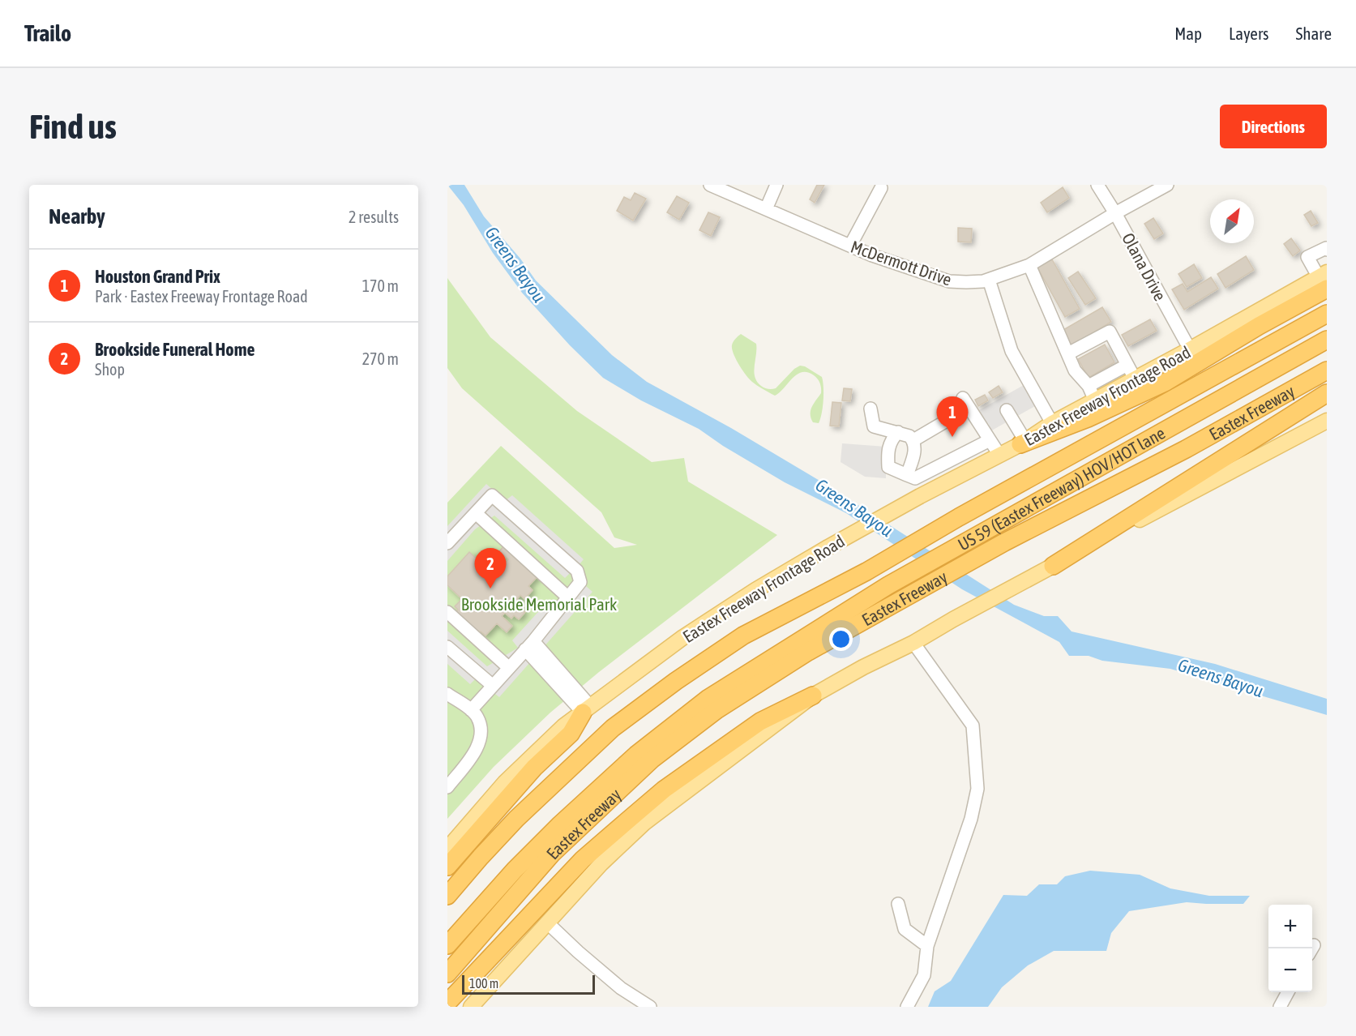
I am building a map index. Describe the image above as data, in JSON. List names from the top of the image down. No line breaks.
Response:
{"streets":{"highway":["Eastex Freeway","US 59 (Eastex Freeway) HOV/HOT lane"],"main road":["Eastex Freeway Frontage Road"],"street":["McDermott Drive","Olana Drive"]},"crossings":[["McDermott Drive","Olana Drive"],["Olana Drive","Eastex Freeway Frontage Road"]],"water":["Greens Bayou"],"parks":["Brookside Memorial Park"],"scale_bar":"100 m","north":"top right","page":{"header":"Trailo","nav":["Map","Layers","Share"],"buttons":"Directions","title":"Find us","heading":["Nearby","2 results"],"list":[{"mark":"1","name":"Houston Grand Prix","note":"Park · Eastex Freeway Frontage Road","value":"170 m"},{"mark":"2","name":"Brookside Funeral Home","note":"Shop","value":"270 m"}],"pins":["1","2"],"map_buttons":["+","−"],"scale":"100 m"}}
